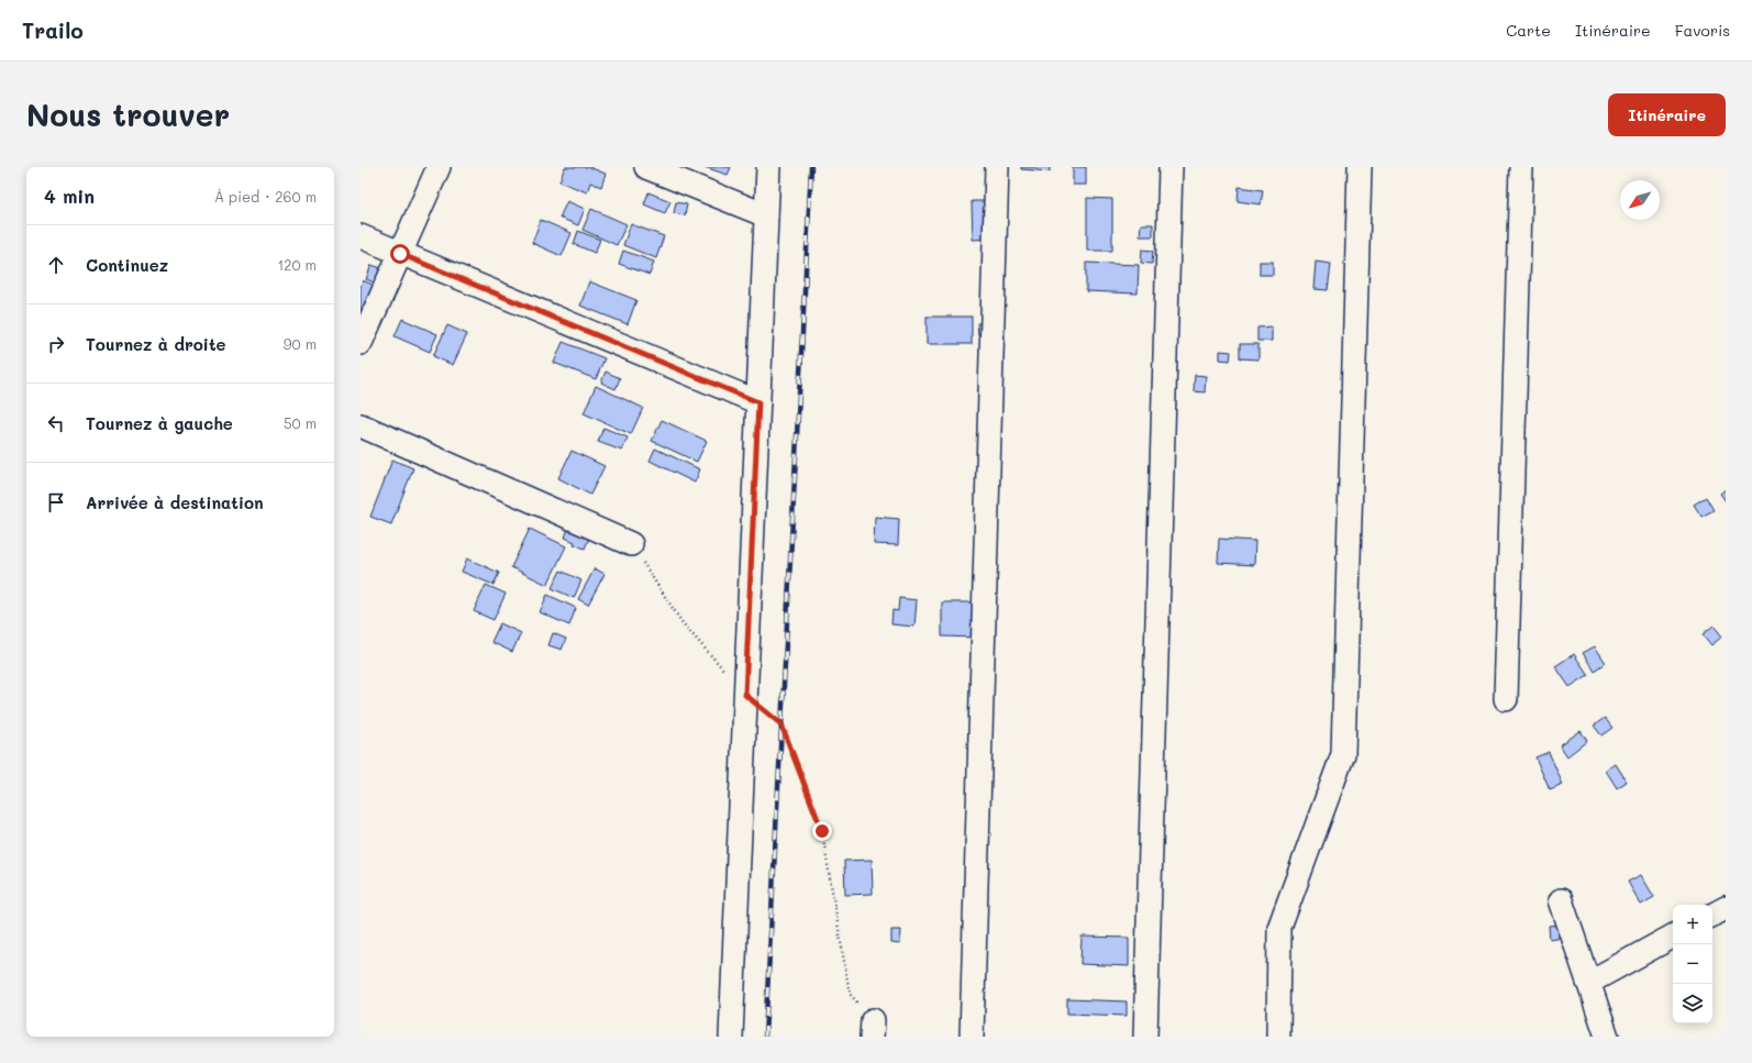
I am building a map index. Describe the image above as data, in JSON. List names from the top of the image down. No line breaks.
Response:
{"north":"bottom left","page":{"header":"Trailo","nav":["Carte","Itinéraire","Favoris"],"buttons":"Itinéraire","title":"Nous trouver","heading":["4 min","À pied · 260 m"],"list":[["Continuez","120 m"],["Tournez à droite","90 m"],["Tournez à gauche","50 m"],"Arrivée à destination"],"map_buttons":["+","−"]}}
